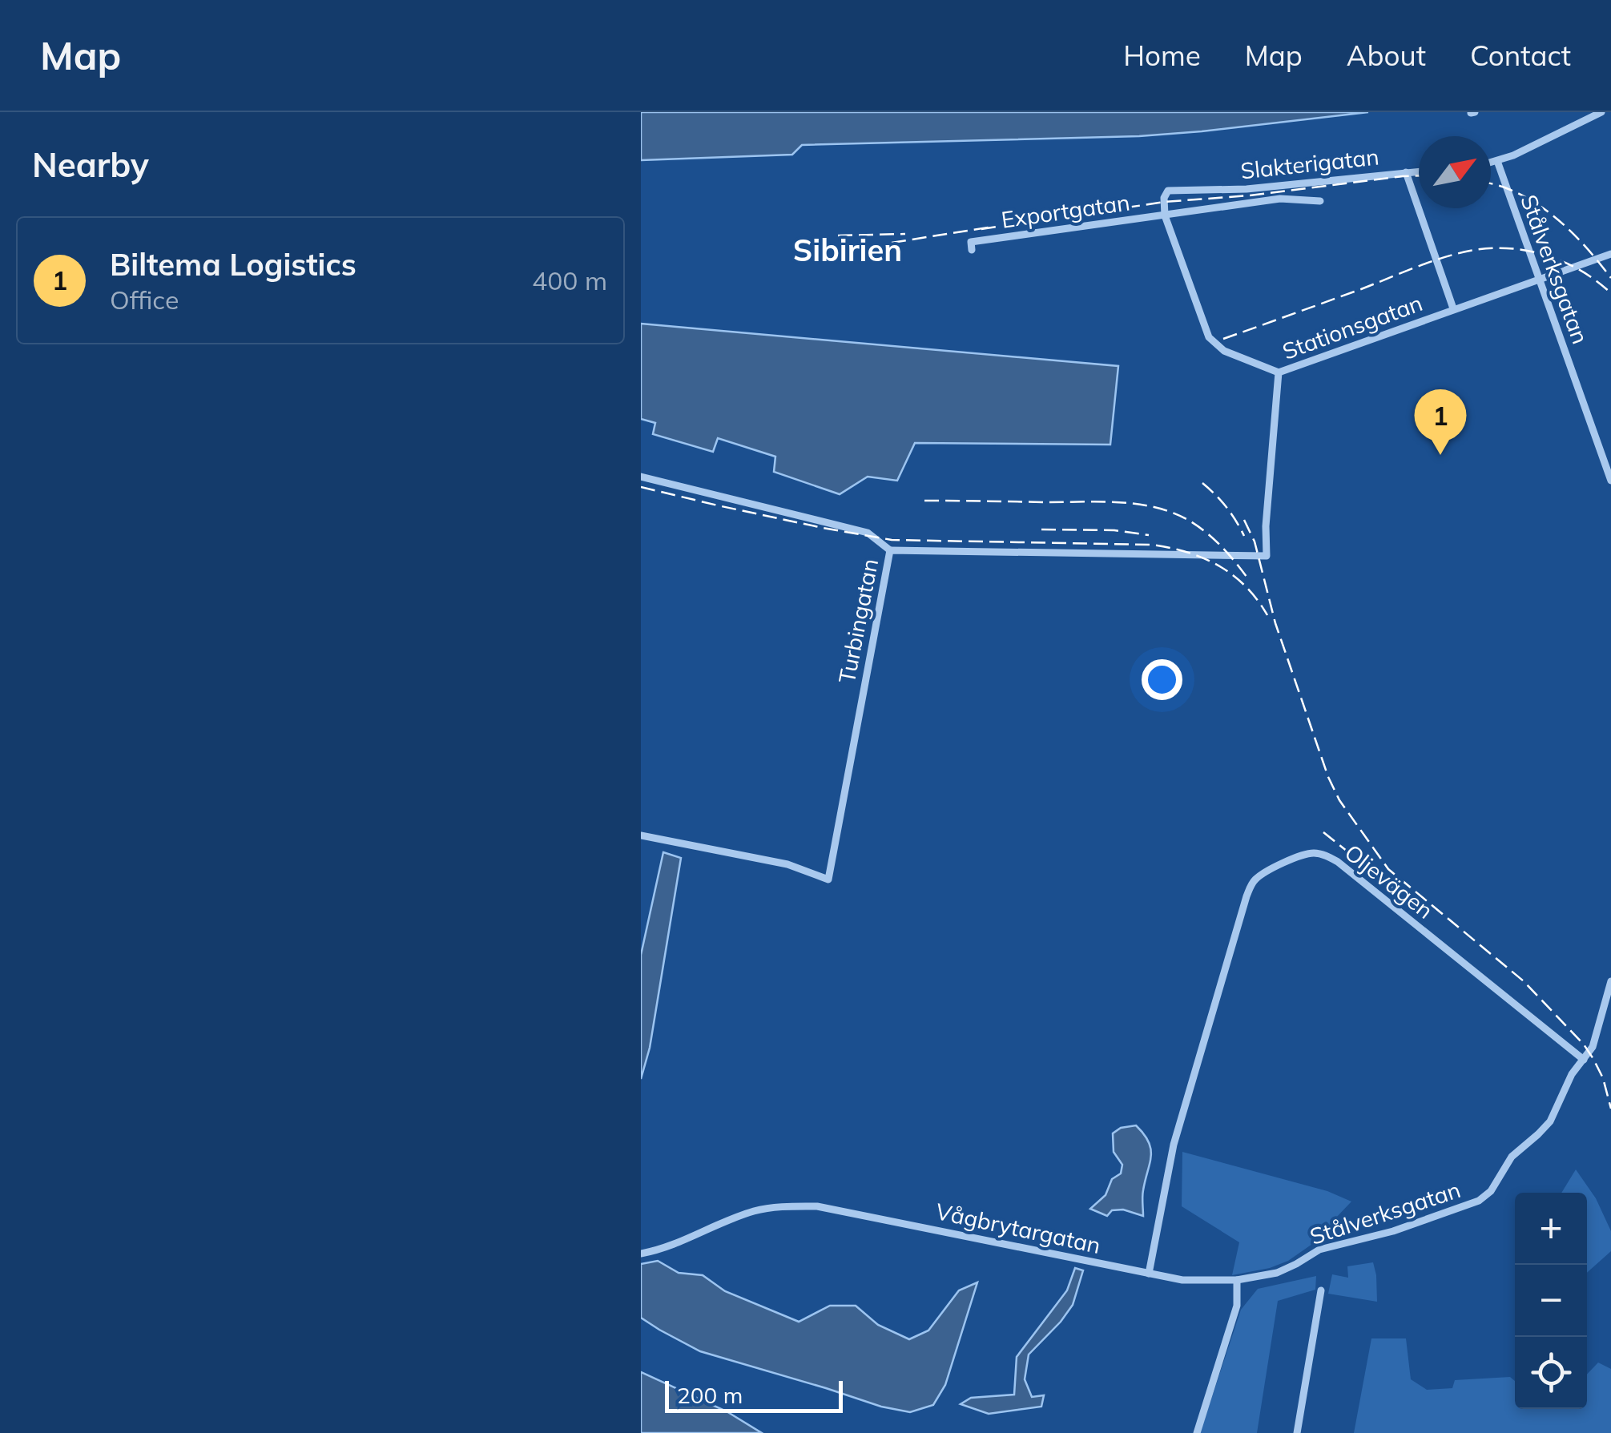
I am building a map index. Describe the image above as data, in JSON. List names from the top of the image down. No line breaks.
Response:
{"streets":{"street":["Slakterigatan","Exportgatan","Stålverksgatan","Stationsgatan","Turbingatan","Oljevägen","Vågbrytargatan"]},"crossings":[["Slakterigatan","Exportgatan"],["Slakterigatan","Stationsgatan"],["Stålverksgatan","Stationsgatan"],["Stålverksgatan","Oljevägen"],["Stålverksgatan","Vågbrytargatan"],["Stationsgatan","Turbingatan"],["Oljevägen","Vågbrytargatan"]],"districts":["Sibirien"],"scale_bar":"200 m","north":"top right","page":{"header":"Map","nav":["Home","Map","About","Contact"],"heading":"Nearby","list":[{"mark":"1","name":"Biltema Logistics","note":"Office","value":"400 m"}],"pins":"1","map_buttons":["+","−"],"scale":"200 m"}}
